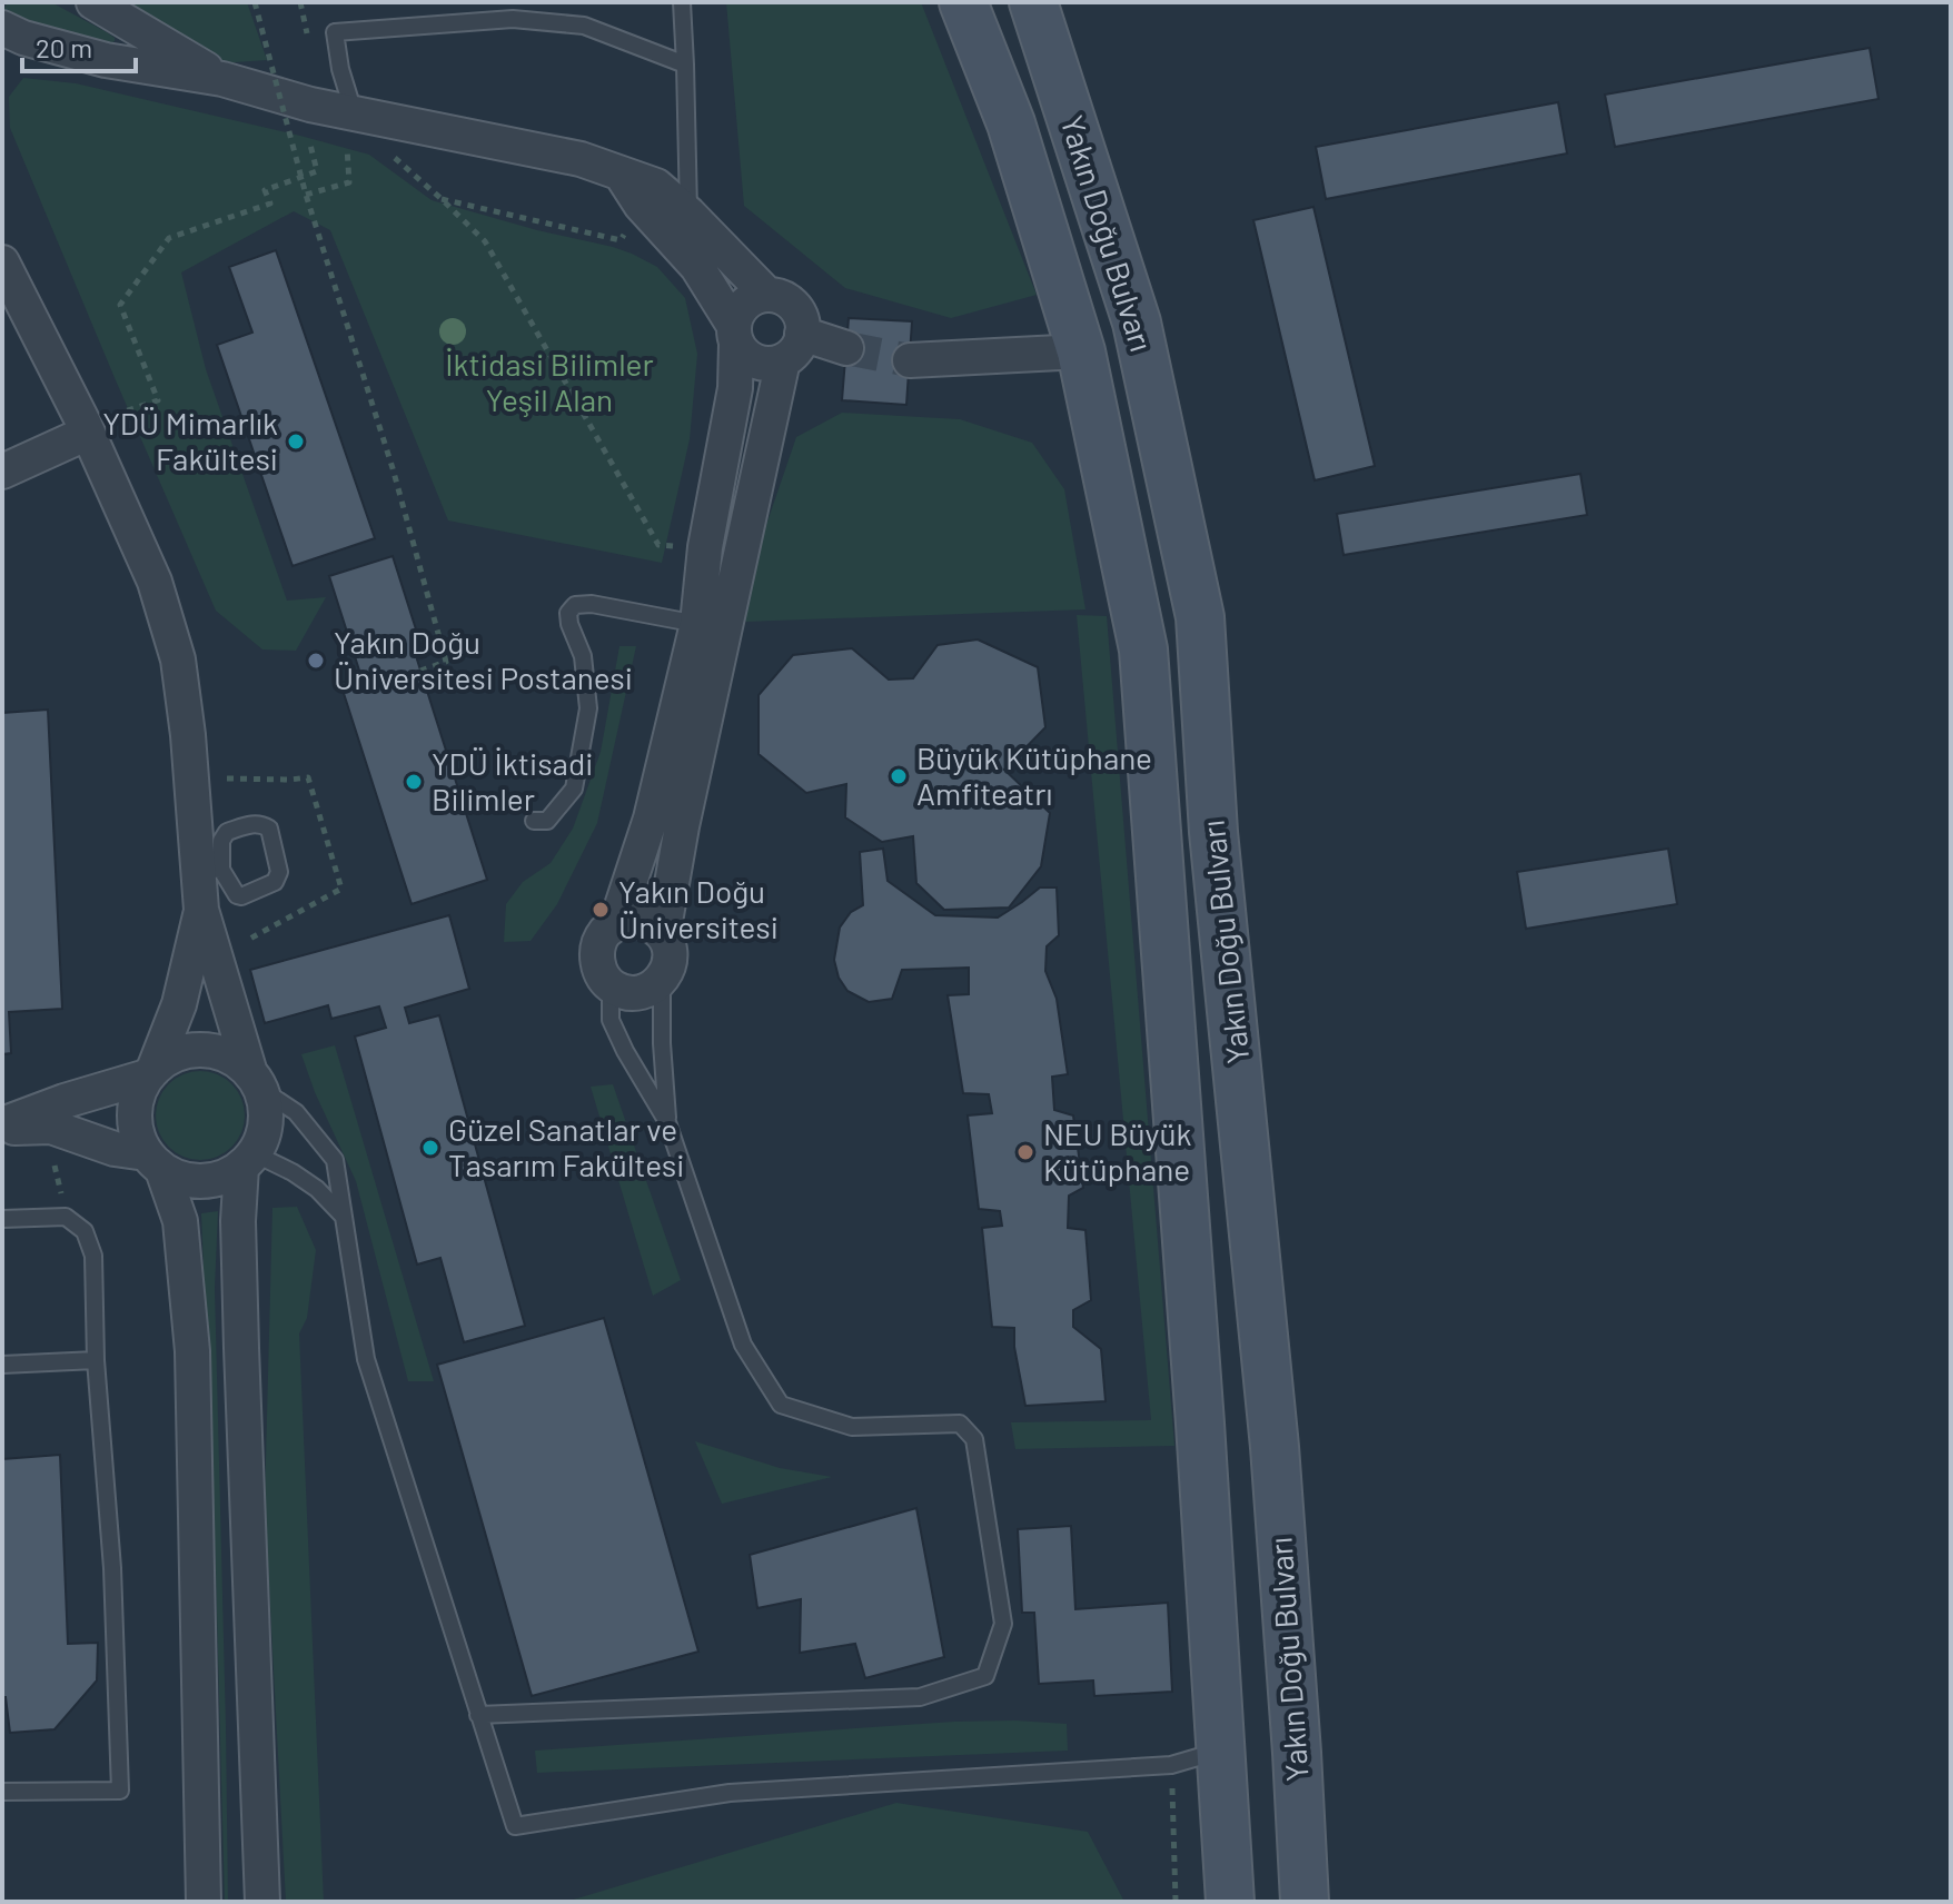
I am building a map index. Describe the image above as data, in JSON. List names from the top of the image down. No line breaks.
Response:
{"streets":{"main road":["Yakın Doğu Bulvarı"]},"parks":["İktidasi Bilimler Yeşil Alan"],"places":["YDÜ Mimarlık Fakültesi","Yakın Doğu Üniversitesi Postanesi","Büyük Kütüphane Amfiteatrı","YDÜ İktisadi Bilimler","Yakın Doğu Üniversitesi","Güzel Sanatlar ve Tasarım Fakültesi","NEU Büyük Kütüphane"],"scale_bar":"20 m"}
